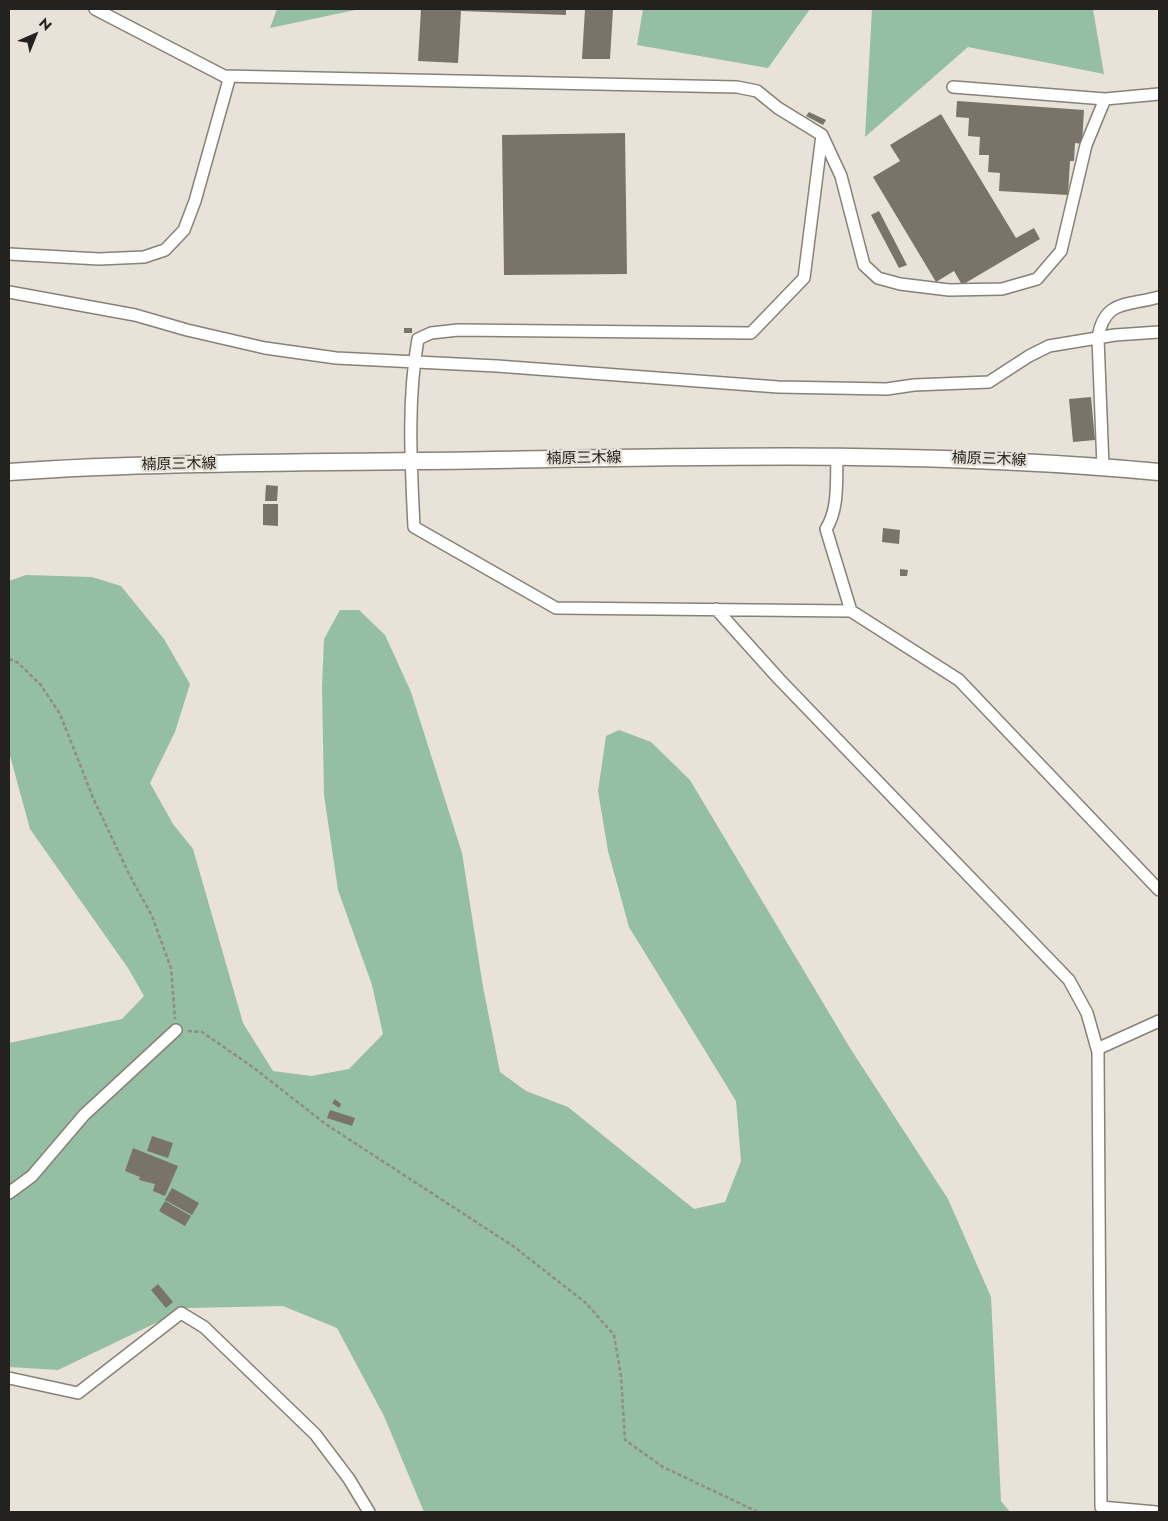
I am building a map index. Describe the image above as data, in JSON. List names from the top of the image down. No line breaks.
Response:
{"streets":{"main road":["楠原三木線"]},"north":"top right"}
